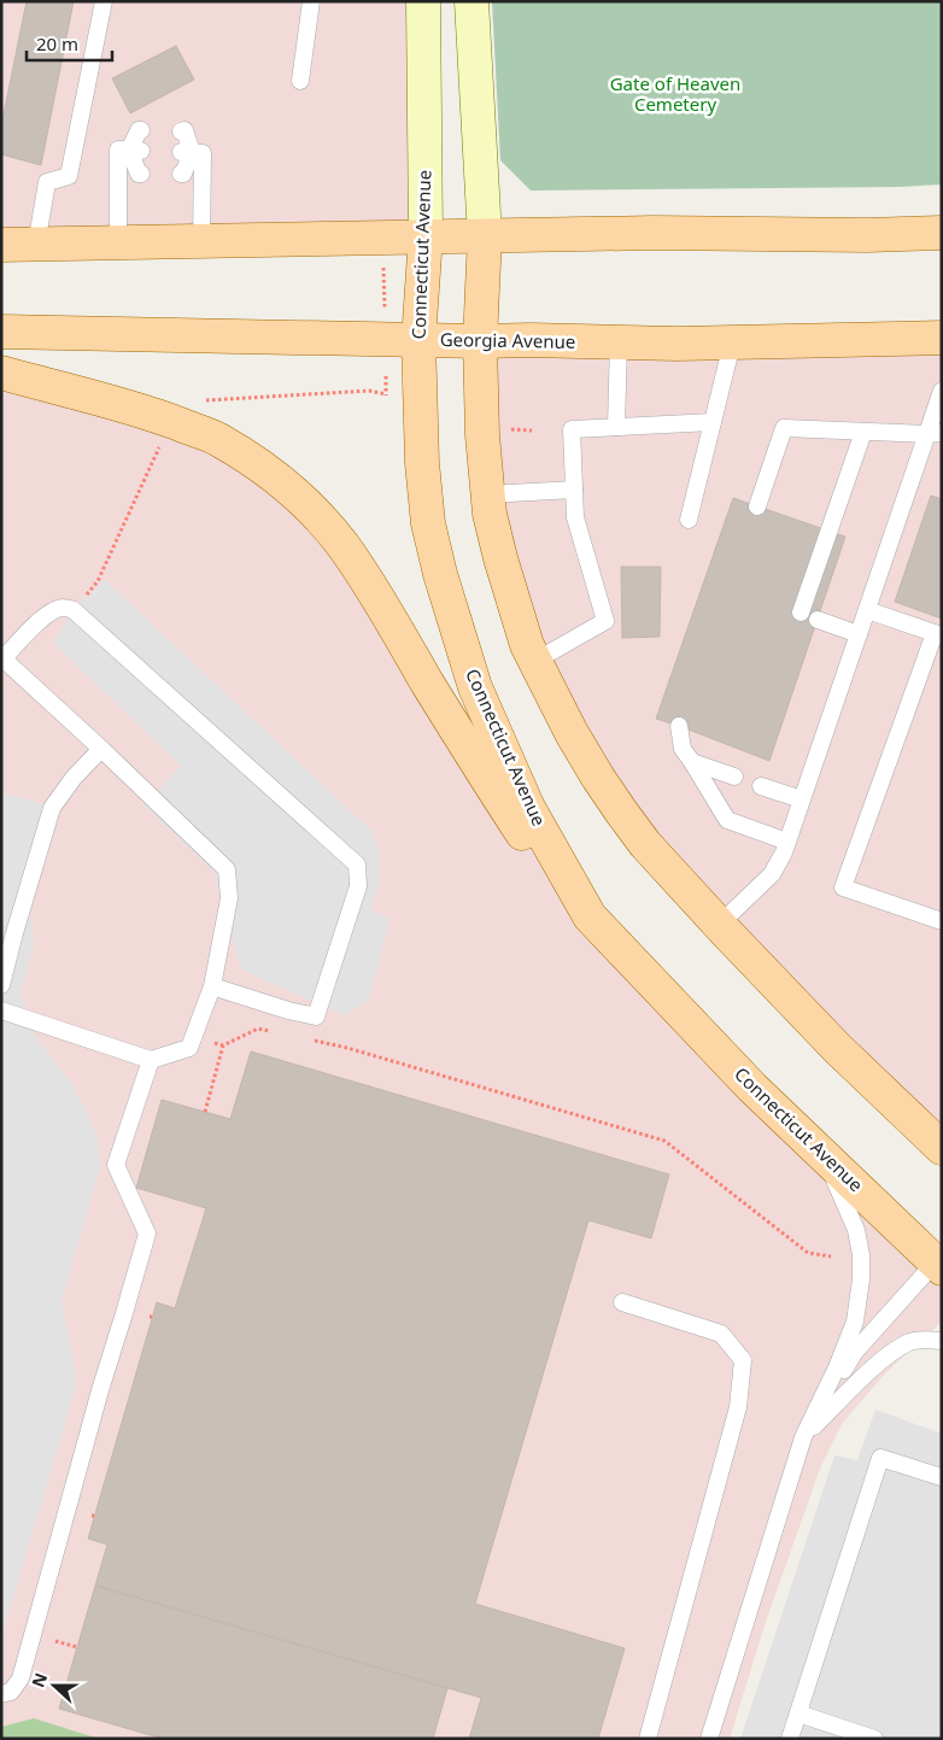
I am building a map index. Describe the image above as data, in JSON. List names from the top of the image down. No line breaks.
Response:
{"streets":{"main road":["Connecticut Avenue","Georgia Avenue"]},"crossings":[["Connecticut Avenue","Georgia Avenue"]],"parks":["Gate of Heaven Cemetery"],"scale_bar":"20 m","north":"left"}
